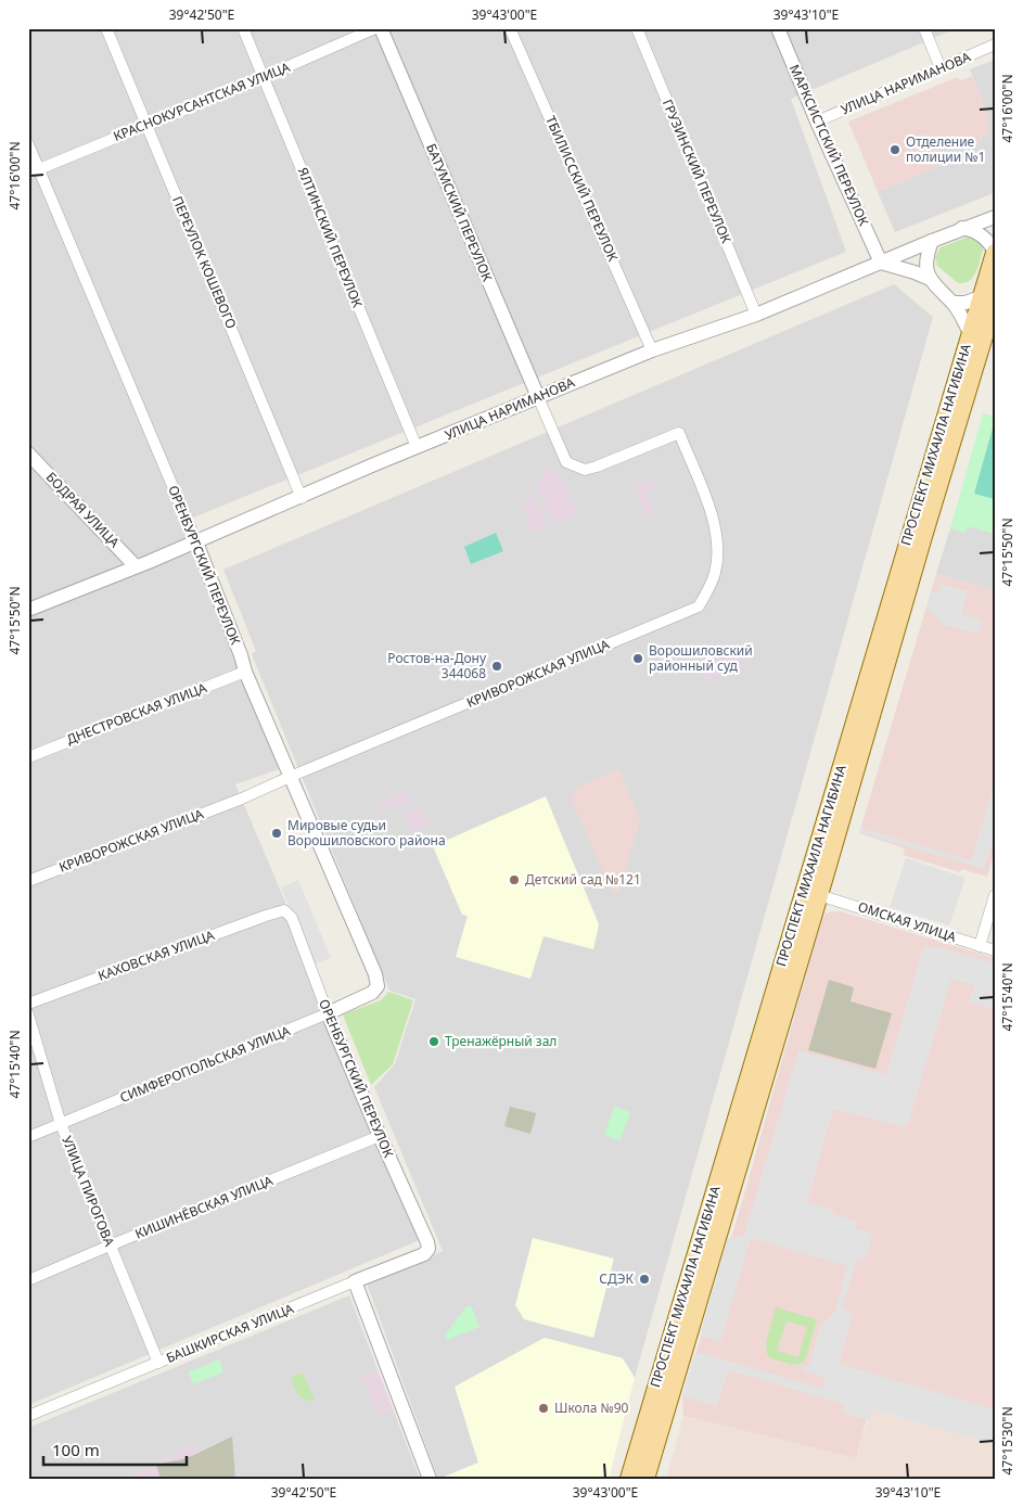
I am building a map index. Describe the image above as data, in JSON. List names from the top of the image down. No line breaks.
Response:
{"streets":{"main road":["ПРОСПЕКТ МИХАИЛА НАГИБИНА"],"street":["УЛИЦА НАРИМАНОВА","КРАСНОКУРСАНТСКАЯ УЛИЦА","МАРКСИСТСКИЙ ПЕРЕУЛОК","ГРУЗИНСКИЙ ПЕРЕУЛОК","ТБИЛИССКИЙ ПЕРЕУЛОК","БАТУМСКИЙ ПЕРЕУЛОК","ЯЛТИНСКИЙ ПЕРЕУЛОК","ПЕРЕУЛОК КОШЕВОГО","БОДРАЯ УЛИЦА","ОРЕНБУРГСКИЙ ПЕРЕУЛОК","КРИВОРОЖСКАЯ УЛИЦА","ДНЕСТРОВСКАЯ УЛИЦА","ОМСКАЯ УЛИЦА","КАХОВСКАЯ УЛИЦА","СИМФЕРОПОЛЬСКАЯ УЛИЦА","УЛИЦА ПИРОГОВА","КИШИНЁВСКАЯ УЛИЦА","БАШКИРСКАЯ УЛИЦА"]},"crossings":[["УЛИЦА НАРИМАНОВА","МАРКСИСТСКИЙ ПЕРЕУЛОК"],["УЛИЦА НАРИМАНОВА","ГРУЗИНСКИЙ ПЕРЕУЛОК"],["УЛИЦА НАРИМАНОВА","ТБИЛИССКИЙ ПЕРЕУЛОК"],["УЛИЦА НАРИМАНОВА","БАТУМСКИЙ ПЕРЕУЛОК"],["УЛИЦА НАРИМАНОВА","ЯЛТИНСКИЙ ПЕРЕУЛОК"],["УЛИЦА НАРИМАНОВА","ПЕРЕУЛОК КОШЕВОГО"],["УЛИЦА НАРИМАНОВА","ПРОСПЕКТ МИХАИЛА НАГИБИНА"],["УЛИЦА НАРИМАНОВА","БОДРАЯ УЛИЦА"],["УЛИЦА НАРИМАНОВА","ОРЕНБУРГСКИЙ ПЕРЕУЛОК"],["УЛИЦА НАРИМАНОВА","КРИВОРОЖСКАЯ УЛИЦА"],["КРАСНОКУРСАНТСКАЯ УЛИЦА","ЯЛТИНСКИЙ ПЕРЕУЛОК"],["КРАСНОКУРСАНТСКАЯ УЛИЦА","ПЕРЕУЛОК КОШЕВОГО"],["КРАСНОКУРСАНТСКАЯ УЛИЦА","ОРЕНБУРГСКИЙ ПЕРЕУЛОК"],["БАТУМСКИЙ ПЕРЕУЛОК","КРИВОРОЖСКАЯ УЛИЦА"],["ПРОСПЕКТ МИХАИЛА НАГИБИНА","ОМСКАЯ УЛИЦА"],["ОРЕНБУРГСКИЙ ПЕРЕУЛОК","КРИВОРОЖСКАЯ УЛИЦА"],["ОРЕНБУРГСКИЙ ПЕРЕУЛОК","ДНЕСТРОВСКАЯ УЛИЦА"],["ОРЕНБУРГСКИЙ ПЕРЕУЛОК","КАХОВСКАЯ УЛИЦА"],["ОРЕНБУРГСКИЙ ПЕРЕУЛОК","СИМФЕРОПОЛЬСКАЯ УЛИЦА"],["ОРЕНБУРГСКИЙ ПЕРЕУЛОК","КИШИНЁВСКАЯ УЛИЦА"],["ОРЕНБУРГСКИЙ ПЕРЕУЛОК","БАШКИРСКАЯ УЛИЦА"],["СИМФЕРОПОЛЬСКАЯ УЛИЦА","УЛИЦА ПИРОГОВА"],["УЛИЦА ПИРОГОВА","КИШИНЁВСКАЯ УЛИЦА"],["УЛИЦА ПИРОГОВА","БАШКИРСКАЯ УЛИЦА"]],"places":["Отделение полиции №1","Ворошиловский районный суд","Ростов-на-Дону 344068","Мировые судьи Ворошиловского района","Детский сад №121","Тренажёрный зал","СДЭК","Школа №90"],"scale_bar":"100 m","coordinates":["39°42'50\"E","39°43'00\"E","39°43'10\"E","47°16'00\"N","47°15'50\"N","47°15'40\"N","47°15'30\"N"]}
